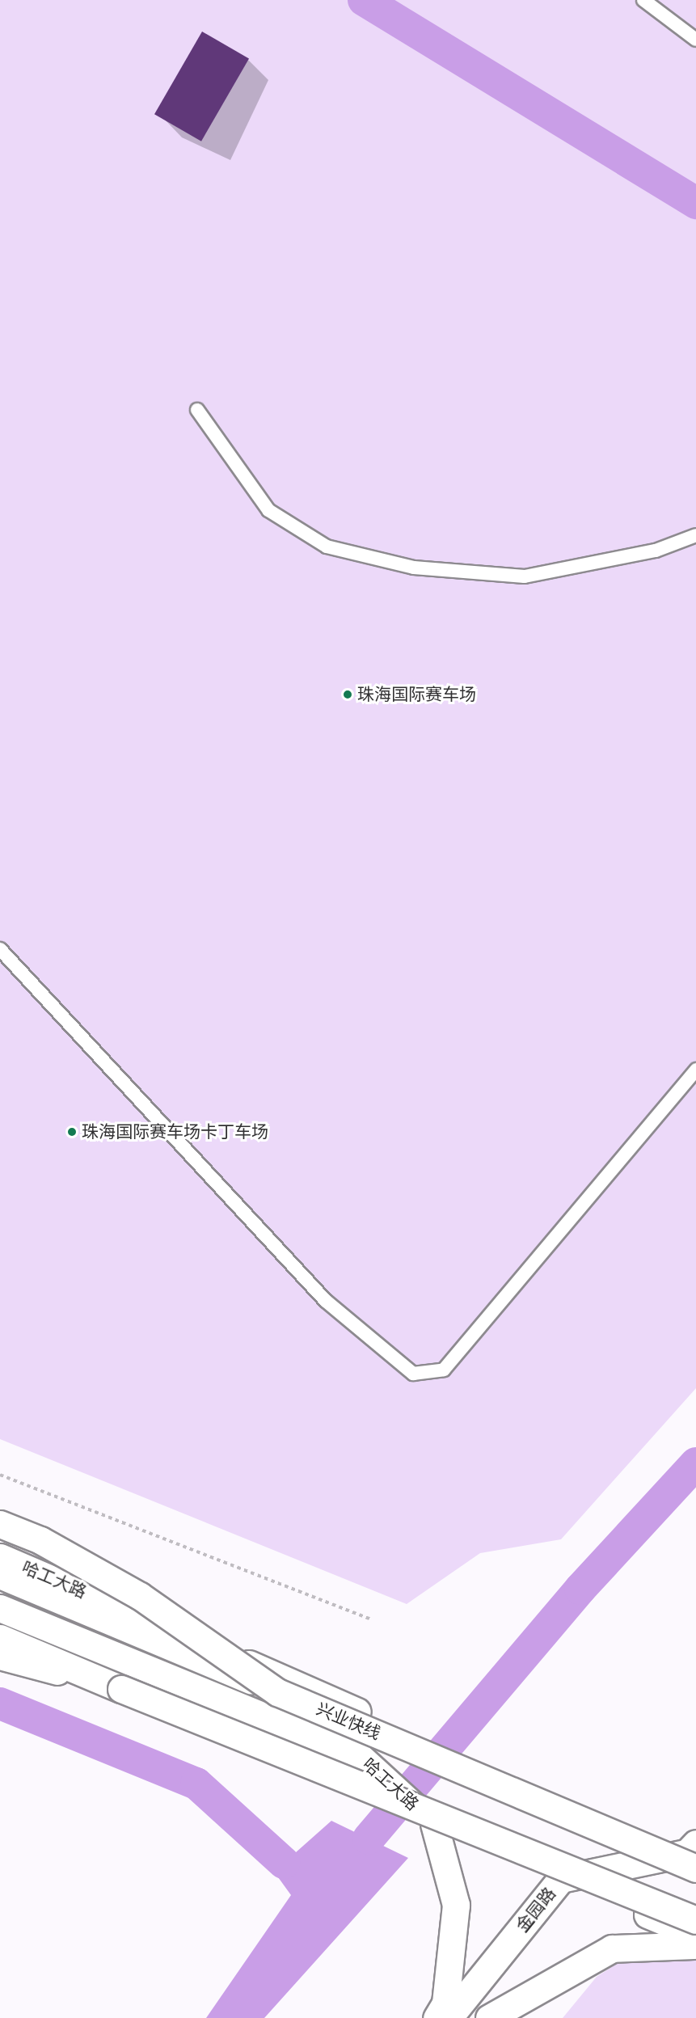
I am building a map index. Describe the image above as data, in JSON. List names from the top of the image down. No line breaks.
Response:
{"streets":{"main road":["哈工大路","兴业快线","金园路"]},"crossings":[["哈工大路","兴业快线"],["哈工大路","金园路"],["兴业快线","金园路"]],"places":["珠海国际赛车场","珠海国际赛车场卡丁车场"]}
